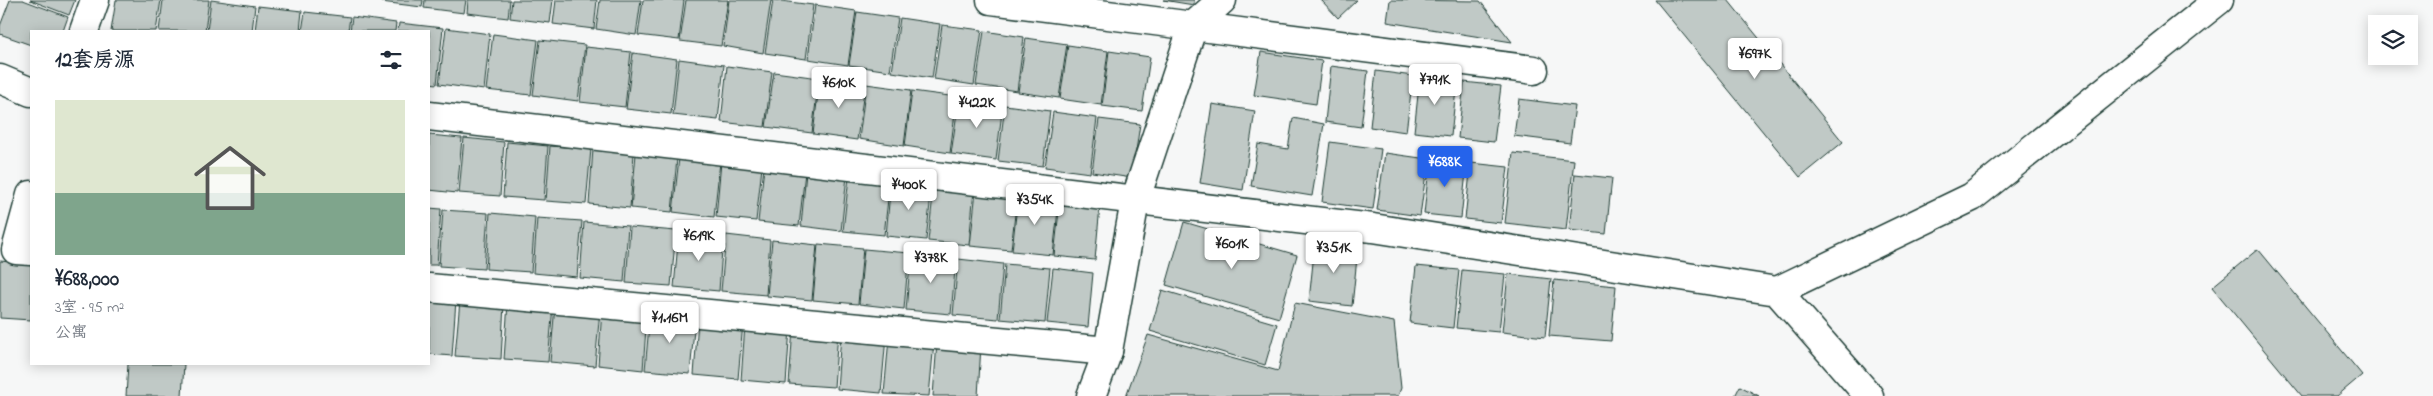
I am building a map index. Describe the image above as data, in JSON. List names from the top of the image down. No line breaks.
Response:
{"page":{"heading":"12套房源","price":["¥697K","¥791K","¥610K","¥422K","¥688K","¥400K","¥354K","¥619K","¥601K","¥351K","¥378K","¥1.16M"],"list":[{"name":"¥688,000","note":"3室 · 95 m² · 公寓"}]}}
